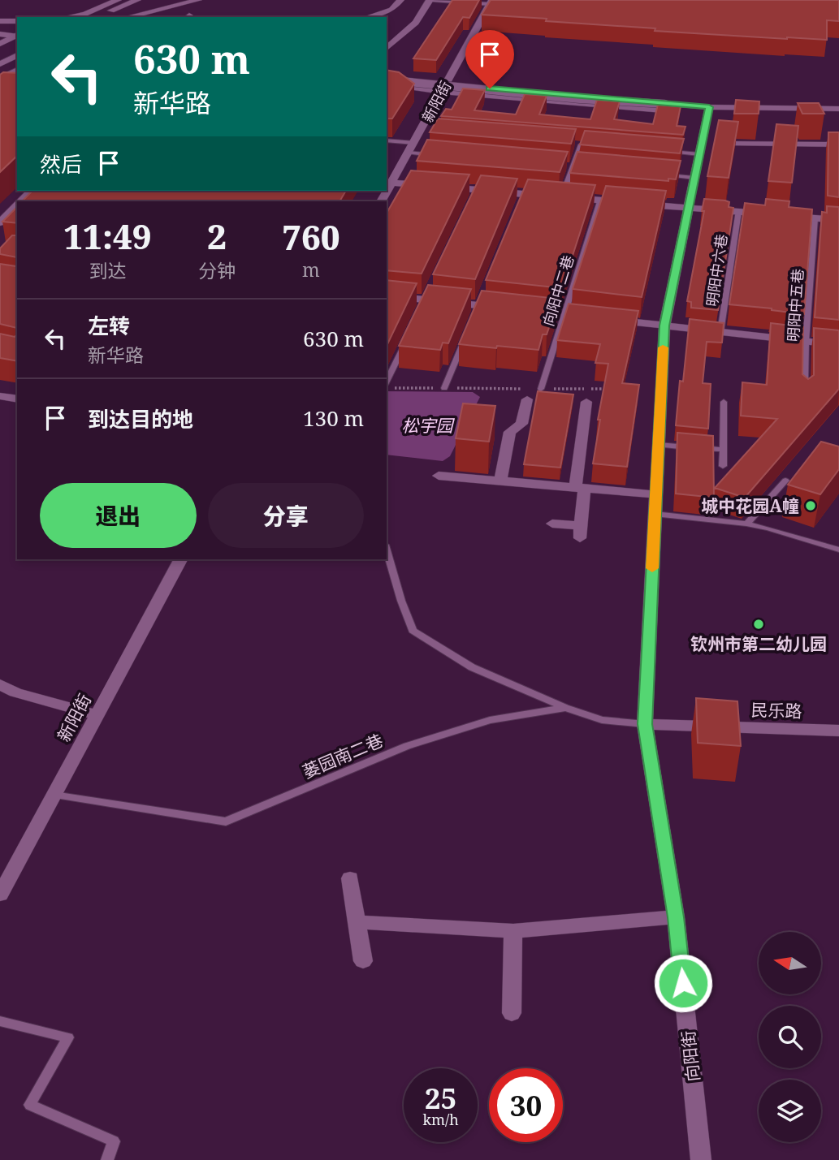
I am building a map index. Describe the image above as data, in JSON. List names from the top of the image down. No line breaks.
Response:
{"streets":{"street":["新阳街","民乐路","向阳街"],"lane":["明阳中六巷","向阳中二巷","明阳中五巷","蒌园南二巷"]},"crossings":[["新阳街","蒌园南二巷"],["民乐路","蒌园南二巷"],["民乐路","向阳街"],["蒌园南二巷","向阳街"]],"parks":["松宇园"],"places":["城中花园A幢","钦州市第二幼儿园"],"north":"left","page":{"turn":["630 m","新华路"],"then":"然后","eta":["11:49","到达","2","分钟","760","m"],"list":[{"name":"左转","note":"新华路","value":"630 m"},{"name":"到达目的地","value":"130 m"}],"buttons":["退出","分享"],"speed":"25 km/h","limit":"30"}}
